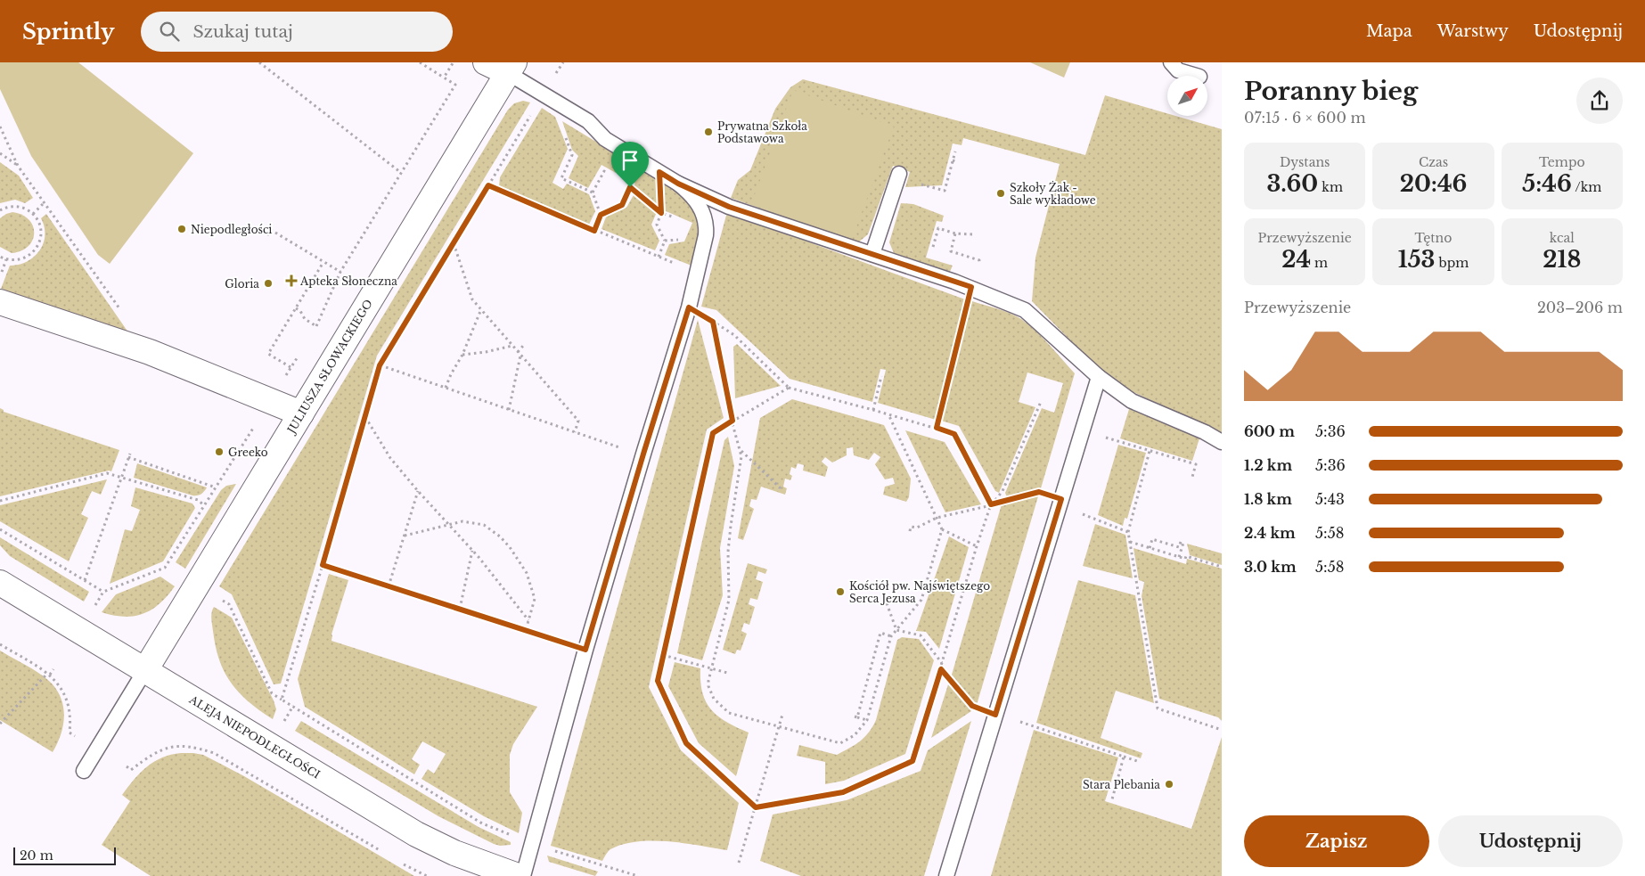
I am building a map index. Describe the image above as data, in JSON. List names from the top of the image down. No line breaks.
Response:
{"streets":{"street":["JULIUSZA SŁOWACKIEGO","ALEJA NIEPODLEGŁOŚCI"]},"crossings":[["JULIUSZA SŁOWACKIEGO","ALEJA NIEPODLEGŁOŚCI"]],"places":{"other":["Prywatna Szkoła Podstawowa","Szkoły Żak - Sale wykładowe","Niepodległości","Gloria","Greeko","Kościół pw. Najświętszego Serca Jezusa","Stara Plebania"],"health":["Apteka Słoneczna"]},"scale_bar":"20 m","north":"top right","page":{"header":"Sprintly","search":"Szukaj tutaj","nav":["Mapa","Warstwy","Udostępnij"],"heading":["Poranny bieg","07:15 · 6 × 600 m"],"stats":[["Dystans","3.60 km"],["Czas","20:46"],["Tempo","5:46 /km"],["Przewyższenie","24 m"],["Tętno","153 bpm"],["kcal","218"]],"chart":["Przewyższenie","203–206 m"],"list":[{"name":"600 m","note":"5:36"},{"name":"1.2 km","note":"5:36"},{"name":"1.8 km","note":"5:43"},{"name":"2.4 km","note":"5:58"},{"name":"3.0 km","note":"5:58"}],"buttons":["Zapisz","Udostępnij"],"scale":"20 m"}}
